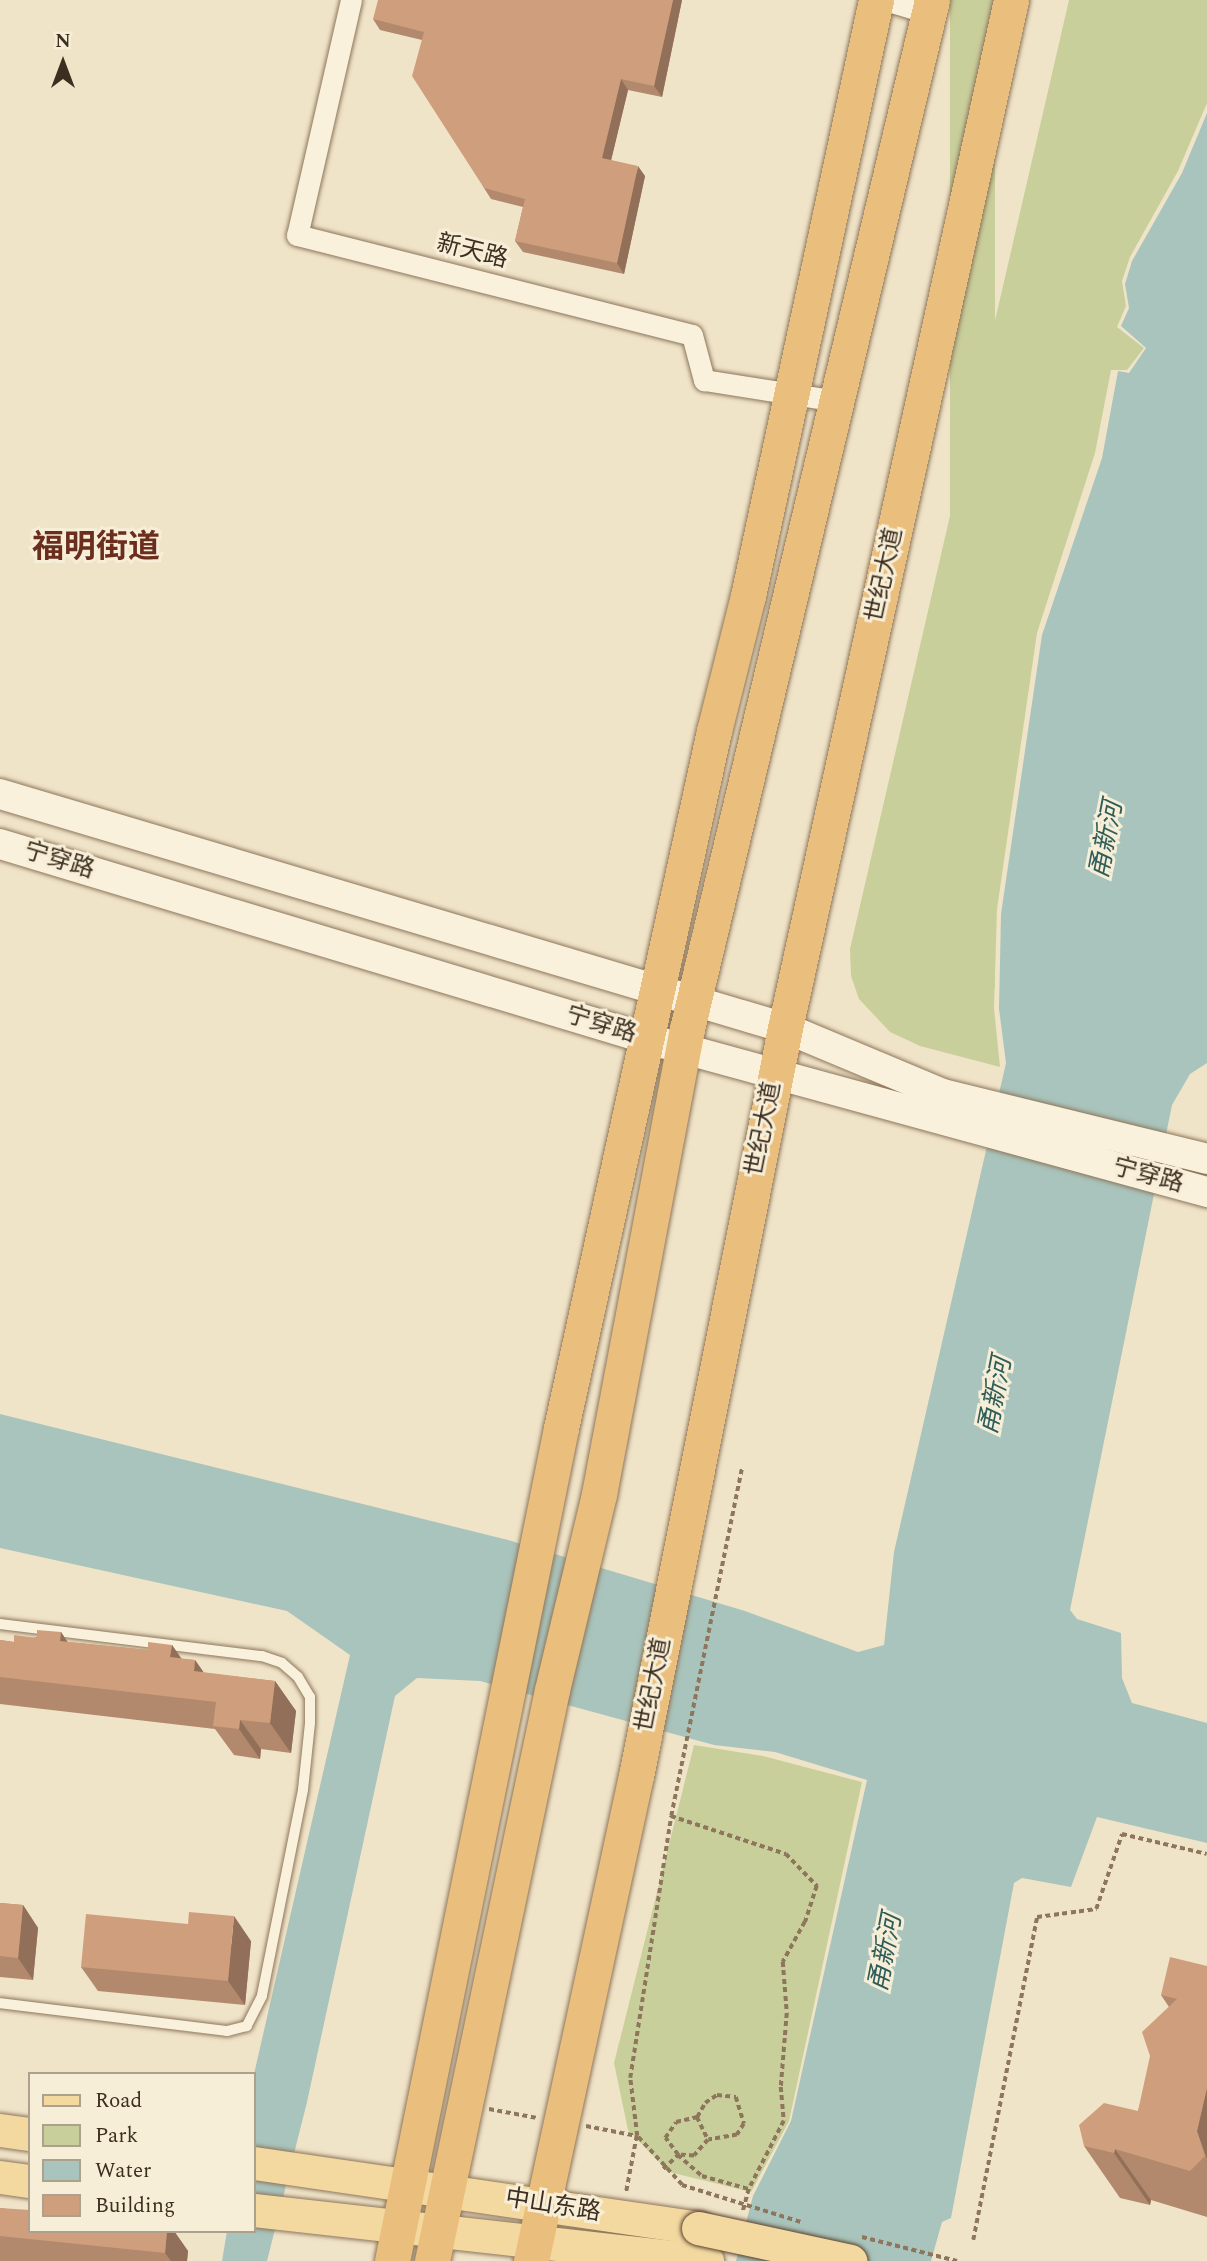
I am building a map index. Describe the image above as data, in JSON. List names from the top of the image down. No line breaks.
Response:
{"streets":{"highway":["世纪大道"],"main road":["宁穿路","中山东路"],"street":["新天路"]},"crossings":[["世纪大道","宁穿路"],["世纪大道","中山东路"]],"districts":["福明街道"],"water":["甬新河"],"legend":["Road","Park","Water","Building"],"north":"top"}
